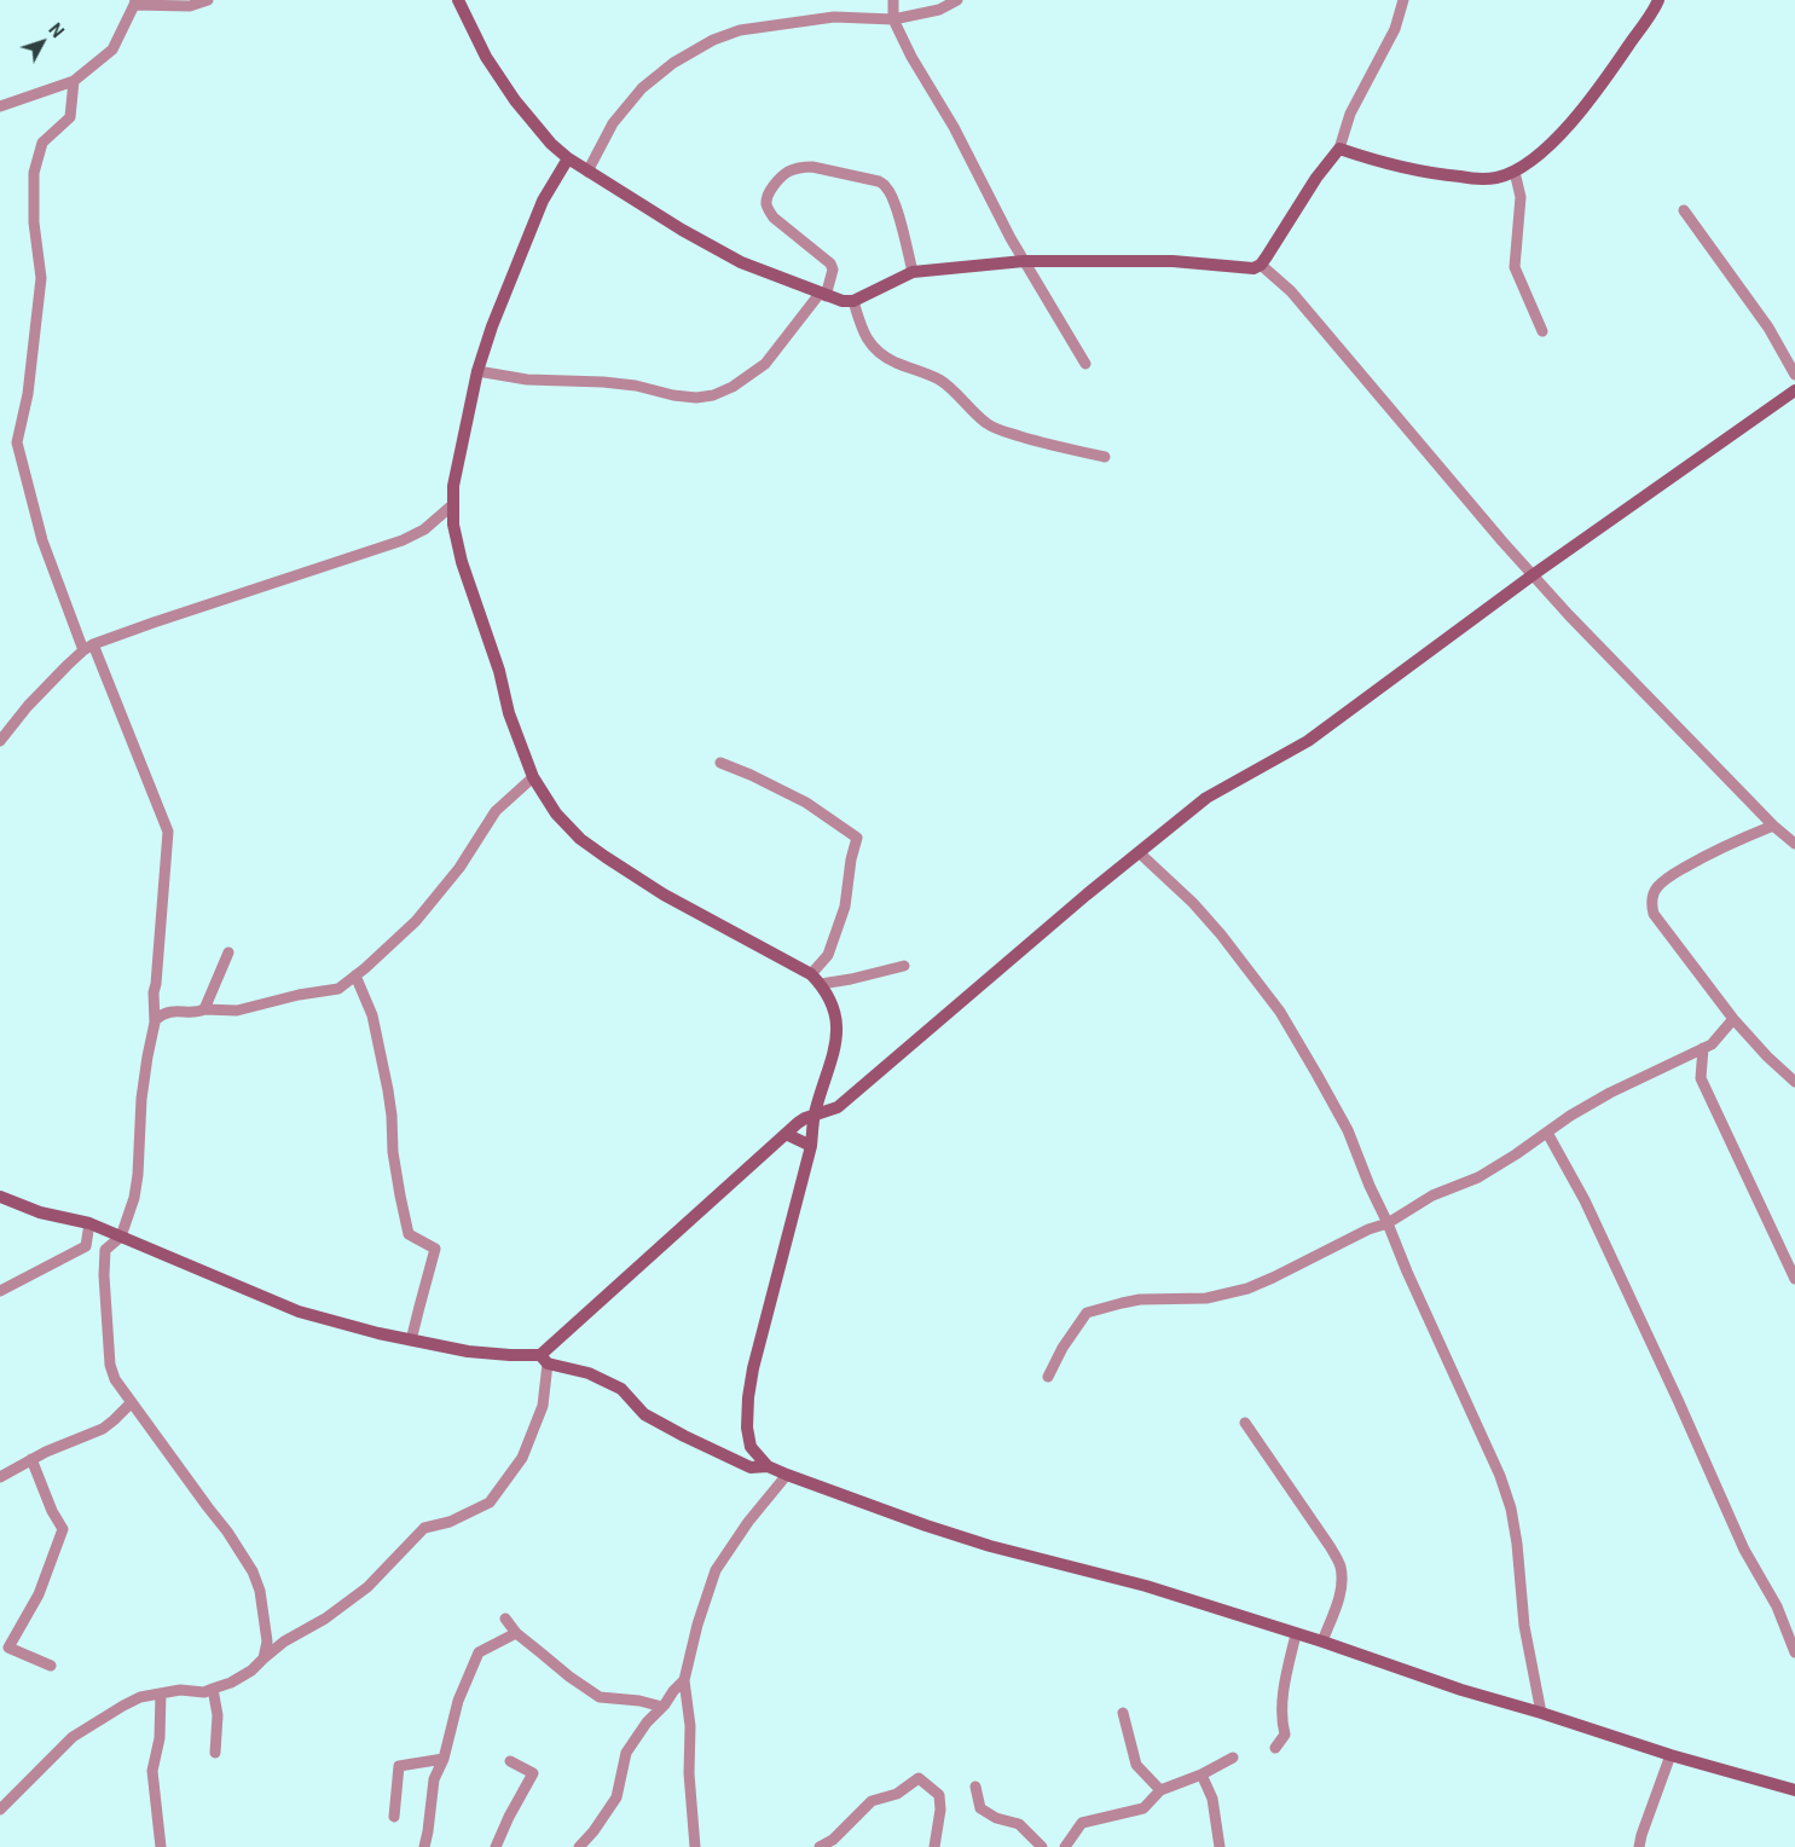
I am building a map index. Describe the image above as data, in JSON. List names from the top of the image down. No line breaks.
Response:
{"north":"top right"}
